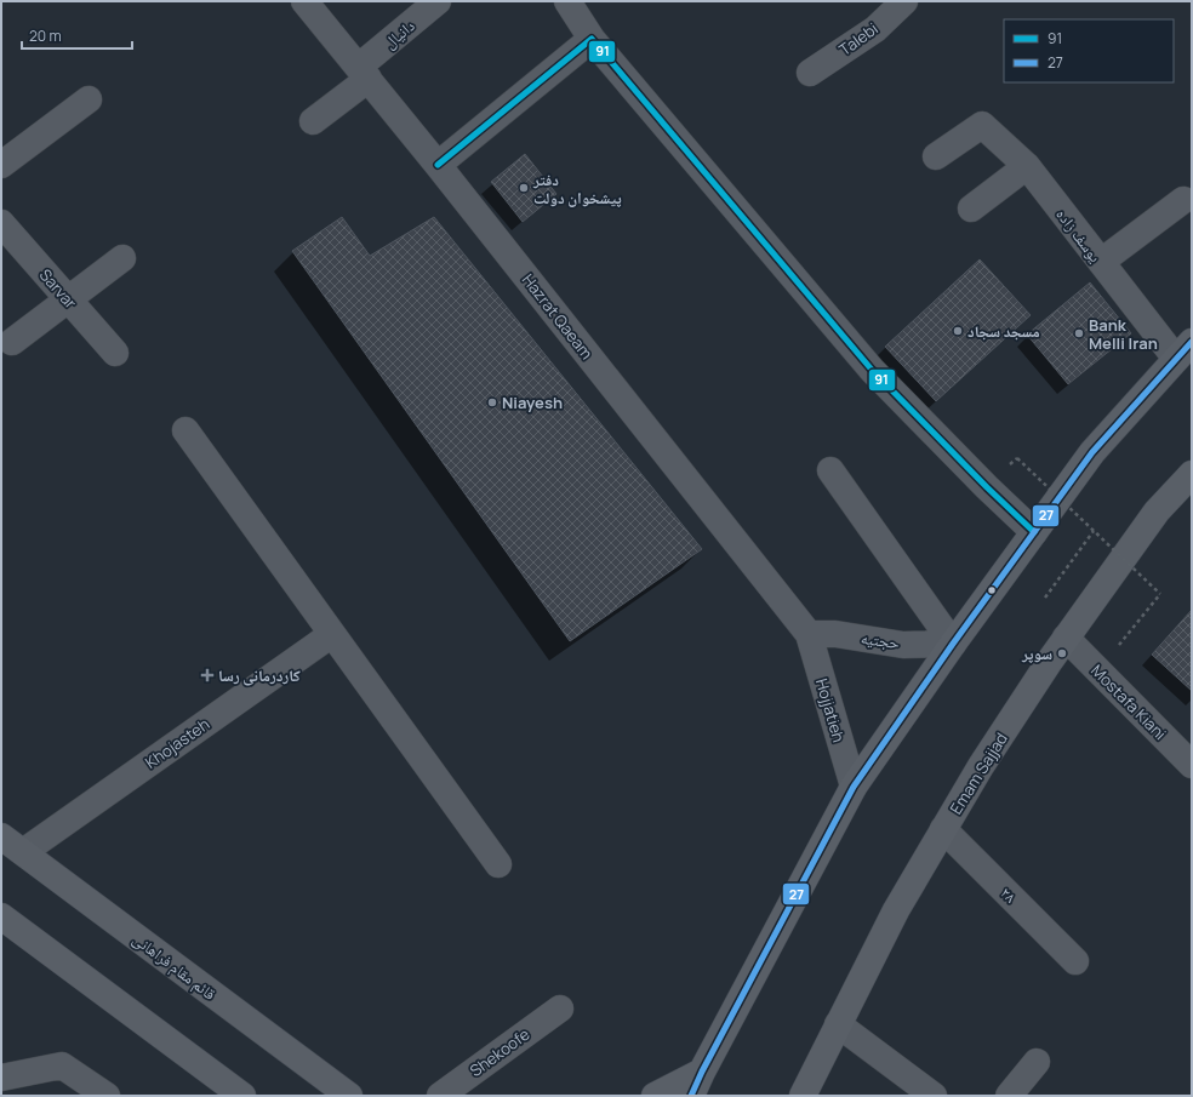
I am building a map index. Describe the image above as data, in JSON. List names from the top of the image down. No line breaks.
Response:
{"streets":{"main road":["Emam Sajjad","قائم مقام فراهانی"],"street":["دانیال","Talebi","یوسف زاده","Sarvar","Hazrat Qaeam","حجتیه","Mostafa Kiani","Hojjatieh","Khojasteh","۲۸","Shekoofe"]},"crossings":[["دانیال","Hazrat Qaeam"],["Hazrat Qaeam","حجتیه"],["Hazrat Qaeam","Hojjatieh"],["حجتیه","Hojjatieh"],["Mostafa Kiani","Emam Sajjad"],["Khojasteh","قائم مقام فراهانی"],["Emam Sajjad","۲۸"]],"places":{"other":["دفتر پیشخوان دولت","مسجد سجاد","Bank Melli Iran","Niayesh","سوپر"],"health":["کاردرمانی رسا"]},"lines":["transit line 91","transit line 27"],"legend":["91","27"],"scale_bar":"20 m"}
